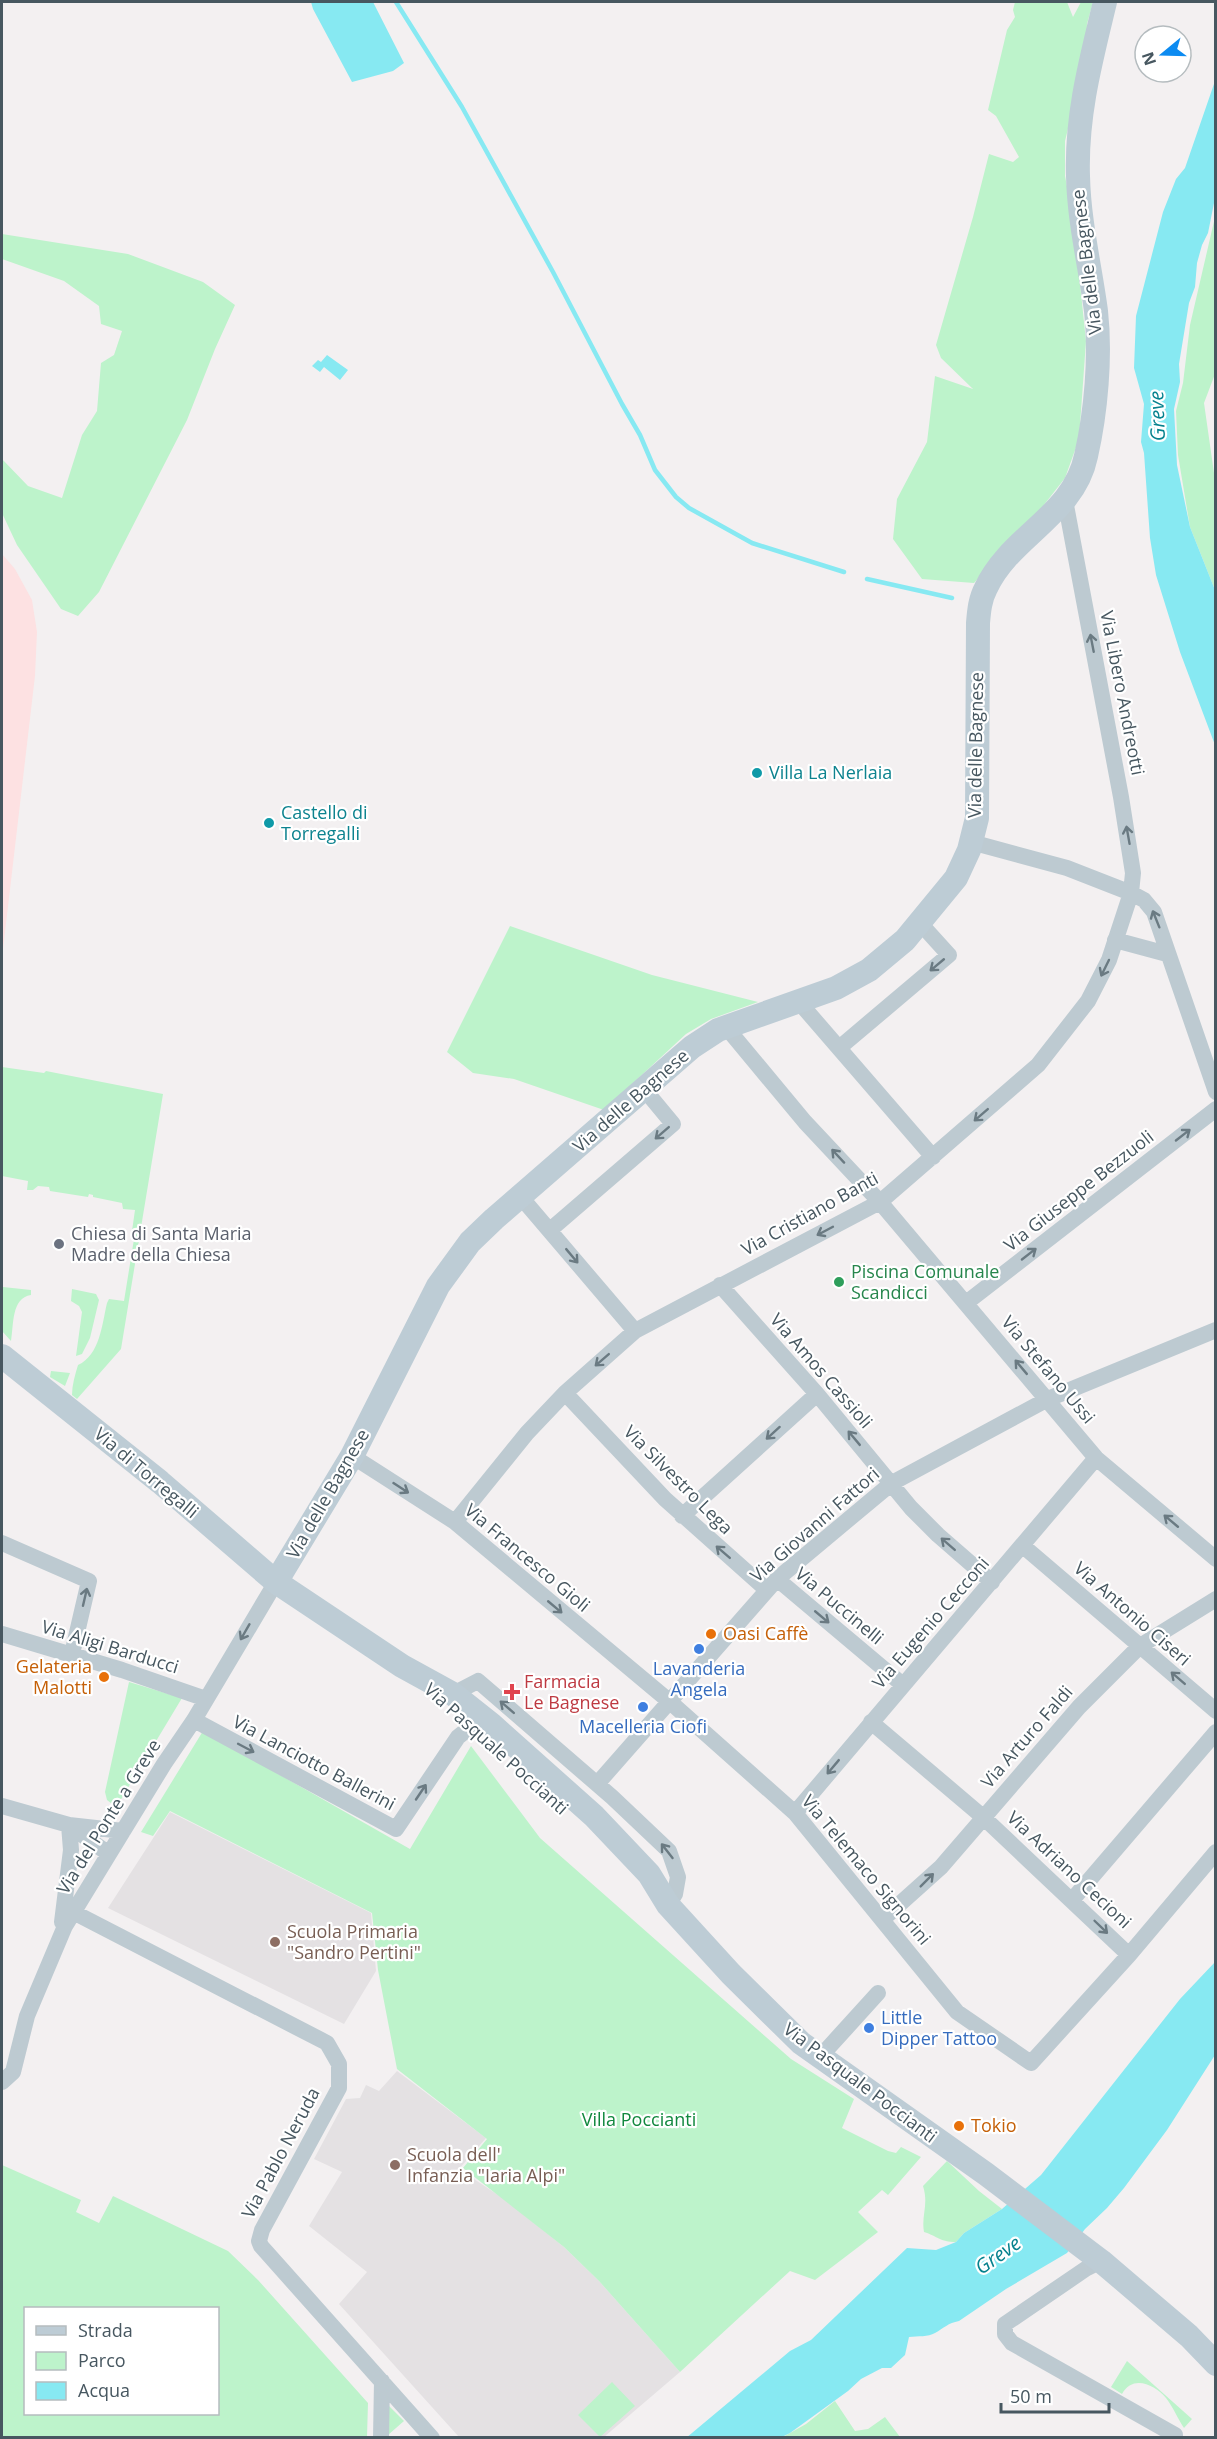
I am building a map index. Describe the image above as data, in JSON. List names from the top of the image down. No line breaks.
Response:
{"streets":{"main road":["Via delle Bagnese","Via di Torregalli","Via Pasquale Poccianti"],"street":["Via Libero Andreotti","Via Giuseppe Bezzuoli","Via Cristiano Banti","Via Stefano Ussi","Via Amos Cassioli","Via Silvestro Lega","Via Giovanni Fattori","Via Francesco Gioli","Via Puccinelli","Via Antonio Ciseri","Via Eugenio Cecconi","Via Aligi Barducci","Via Arturo Faldi","Via Lanciotto Ballerini","Via del Ponte a Greve","Via Telemaco Signorini","Via Adriano Cecioni","Via Pablo Neruda"]},"crossings":[["Via delle Bagnese","Via Libero Andreotti"],["Via delle Bagnese","Via Stefano Ussi"],["Via delle Bagnese","Via di Torregalli"],["Via delle Bagnese","Via Francesco Gioli"],["Via delle Bagnese","Via Pasquale Poccianti"],["Via delle Bagnese","Via del Ponte a Greve"],["Via Libero Andreotti","Via Cristiano Banti"],["Via Giuseppe Bezzuoli","Via Stefano Ussi"],["Via Cristiano Banti","Via Stefano Ussi"],["Via Cristiano Banti","Via Amos Cassioli"],["Via Cristiano Banti","Via Silvestro Lega"],["Via Cristiano Banti","Via Francesco Gioli"],["Via Stefano Ussi","Via Giovanni Fattori"],["Via Stefano Ussi","Via Eugenio Cecconi"],["Via Amos Cassioli","Via Giovanni Fattori"],["Via Amos Cassioli","Via Eugenio Cecconi"],["Via di Torregalli","Via Pasquale Poccianti"],["Via di Torregalli","Via del Ponte a Greve"],["Via Silvestro Lega","Via Giovanni Fattori"],["Via Silvestro Lega","Via Puccinelli"],["Via Giovanni Fattori","Via Francesco Gioli"],["Via Giovanni Fattori","Via Puccinelli"],["Via Giovanni Fattori","Via Telemaco Signorini"],["Via Francesco Gioli","Via Telemaco Signorini"],["Via Puccinelli","Via Eugenio Cecconi"],["Via Antonio Ciseri","Via Eugenio Cecconi"],["Via Antonio Ciseri","Via Arturo Faldi"],["Via Eugenio Cecconi","Via Telemaco Signorini"],["Via Eugenio Cecconi","Via Adriano Cecioni"],["Via Aligi Barducci","Via del Ponte a Greve"],["Via Arturo Faldi","Via Telemaco Signorini"],["Via Arturo Faldi","Via Adriano Cecioni"],["Via Pasquale Poccianti","Via Lanciotto Ballerini"],["Via Pasquale Poccianti","Via del Ponte a Greve"],["Via Lanciotto Ballerini","Via del Ponte a Greve"],["Via del Ponte a Greve","Via Pablo Neruda"],["Via Telemaco Signorini","Via Adriano Cecioni"]],"one_way":["Via Libero Andreotti","Via Giuseppe Bezzuoli","Via Cristiano Banti","Via Amos Cassioli","Via Silvestro Lega","Via Francesco Gioli","Via Puccinelli","Via Antonio Ciseri"],"water":["Greve"],"parks":["Villa Poccianti"],"places":{"other":["Villa La Nerlaia","Castello di Torregalli","Chiesa di Santa Maria Madre della Chiesa","Piscina Comunale Scandicci","Oasi Caffè","Lavanderia Angela","Gelateria Malotti","Macelleria Ciofi","Scuola Primaria \"Sandro Pertini\"","Little Dipper Tattoo","Tokio","Scuola dell' Infanzia \"Iaria Alpi\""],"health":["Farmacia Le Bagnese"]},"legend":["Strada","Parco","Acqua"],"scale_bar":"50 m","north":"left"}
